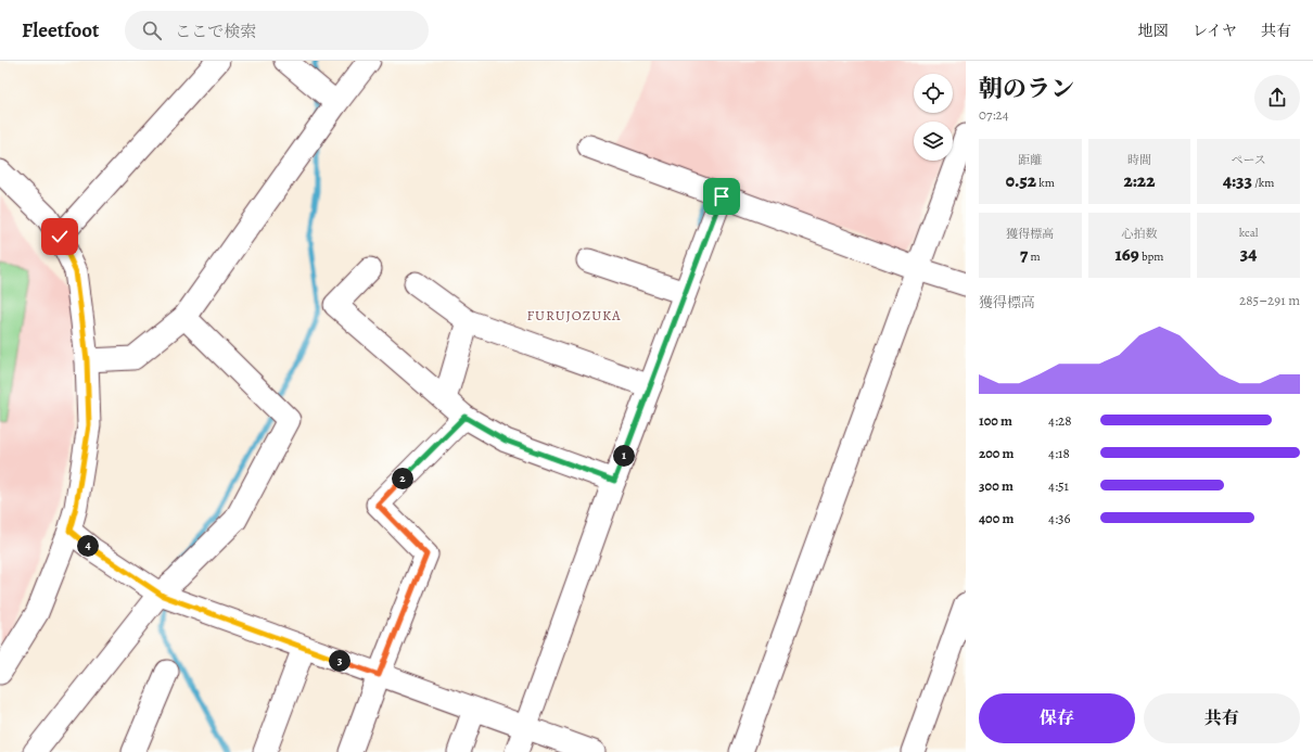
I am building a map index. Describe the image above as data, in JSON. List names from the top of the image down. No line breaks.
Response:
{"districts":["FURUJOZUKA"],"page":{"header":"Fleetfoot","search":"ここで検索","nav":["地図","レイヤ","共有"],"heading":["朝のラン","07:24"],"stats":[["距離","0.52 km"],["時間","2:22"],["ペース","4:33 /km"],["獲得標高","7 m"],["心拍数","169 bpm"],["kcal","34"]],"chart":["獲得標高","285–291 m"],"list":[{"name":"100 m","note":"4:28"},{"name":"200 m","note":"4:18"},{"name":"300 m","note":"4:51"},{"name":"400 m","note":"4:36"}],"pins":["1","2","4","3"],"buttons":["保存","共有"]}}
